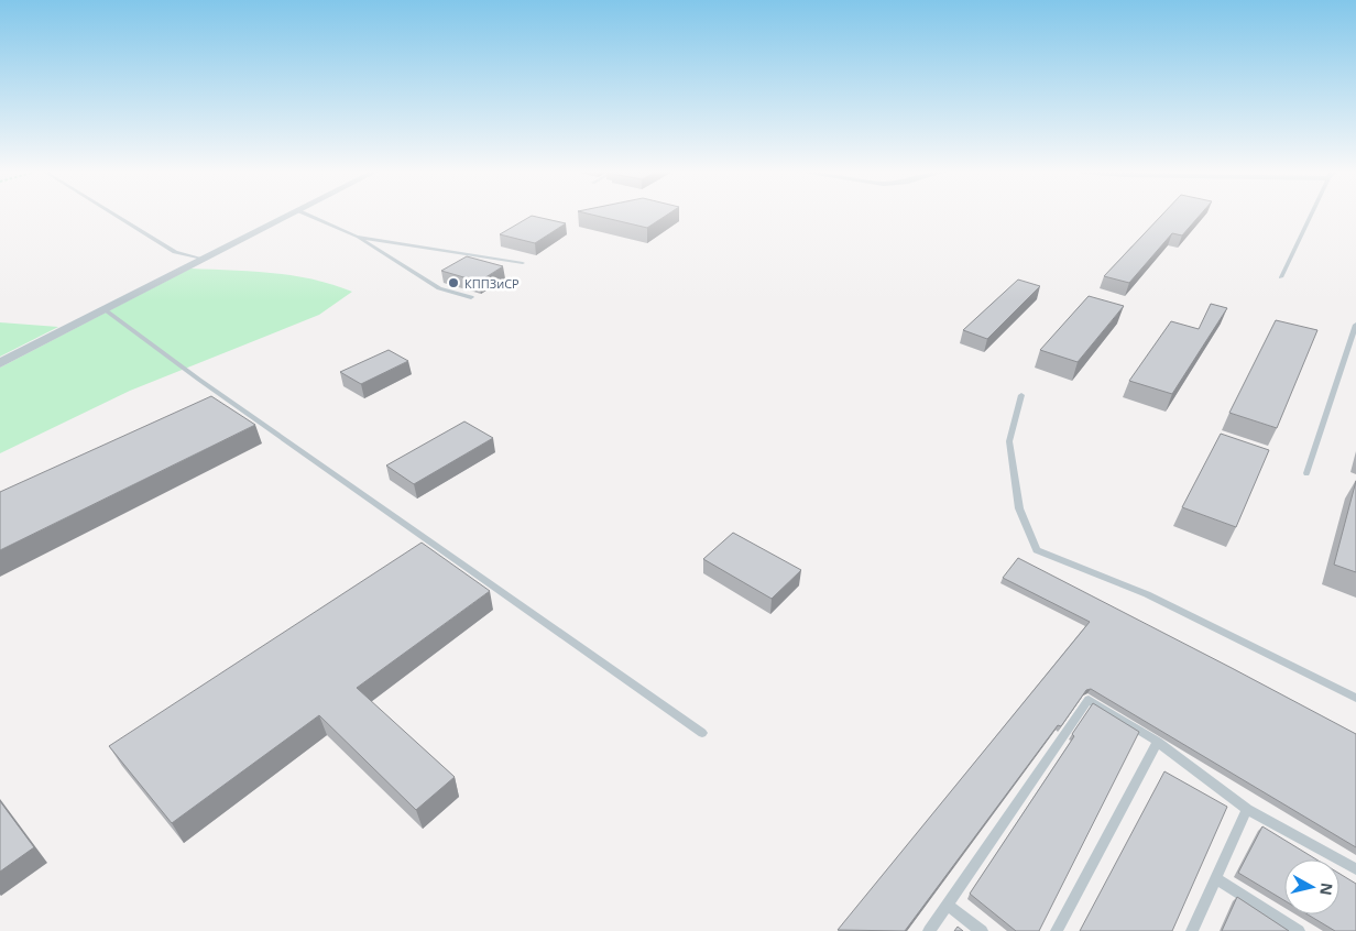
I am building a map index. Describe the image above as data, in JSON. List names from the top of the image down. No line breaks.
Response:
{"places":["КППЗиСР"],"north":"right"}
